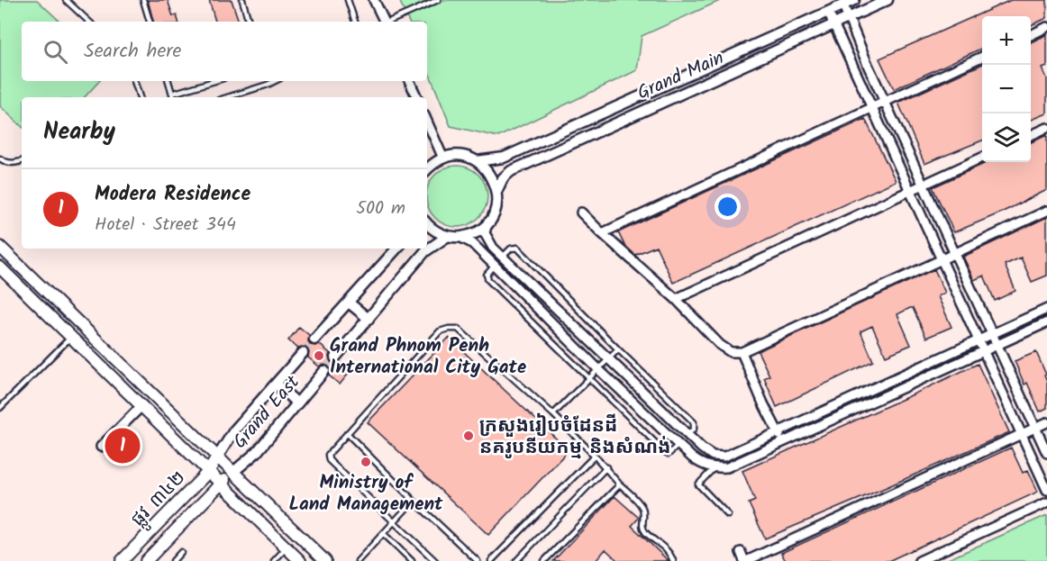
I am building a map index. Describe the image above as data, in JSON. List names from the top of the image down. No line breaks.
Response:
{"streets":{"main road":["ផ្លូវ ៣៤២"],"street":["Grand Main","Grand East"]},"crossings":[["Grand East","ផ្លូវ ៣៤២"]],"places":["Grand Phnom Penh International City Gate","ក្រសួងរៀបចំដែនដី នគរូបនីយកម្ម និងសំណង់","Ministry of Land Management"],"page":{"map_buttons":["+","−"],"search":"Search here","heading":"Nearby","list":[{"mark":"1","name":"Modera Residence","note":"Hotel · Street 344","value":"500 m"}],"pins":"1"}}
